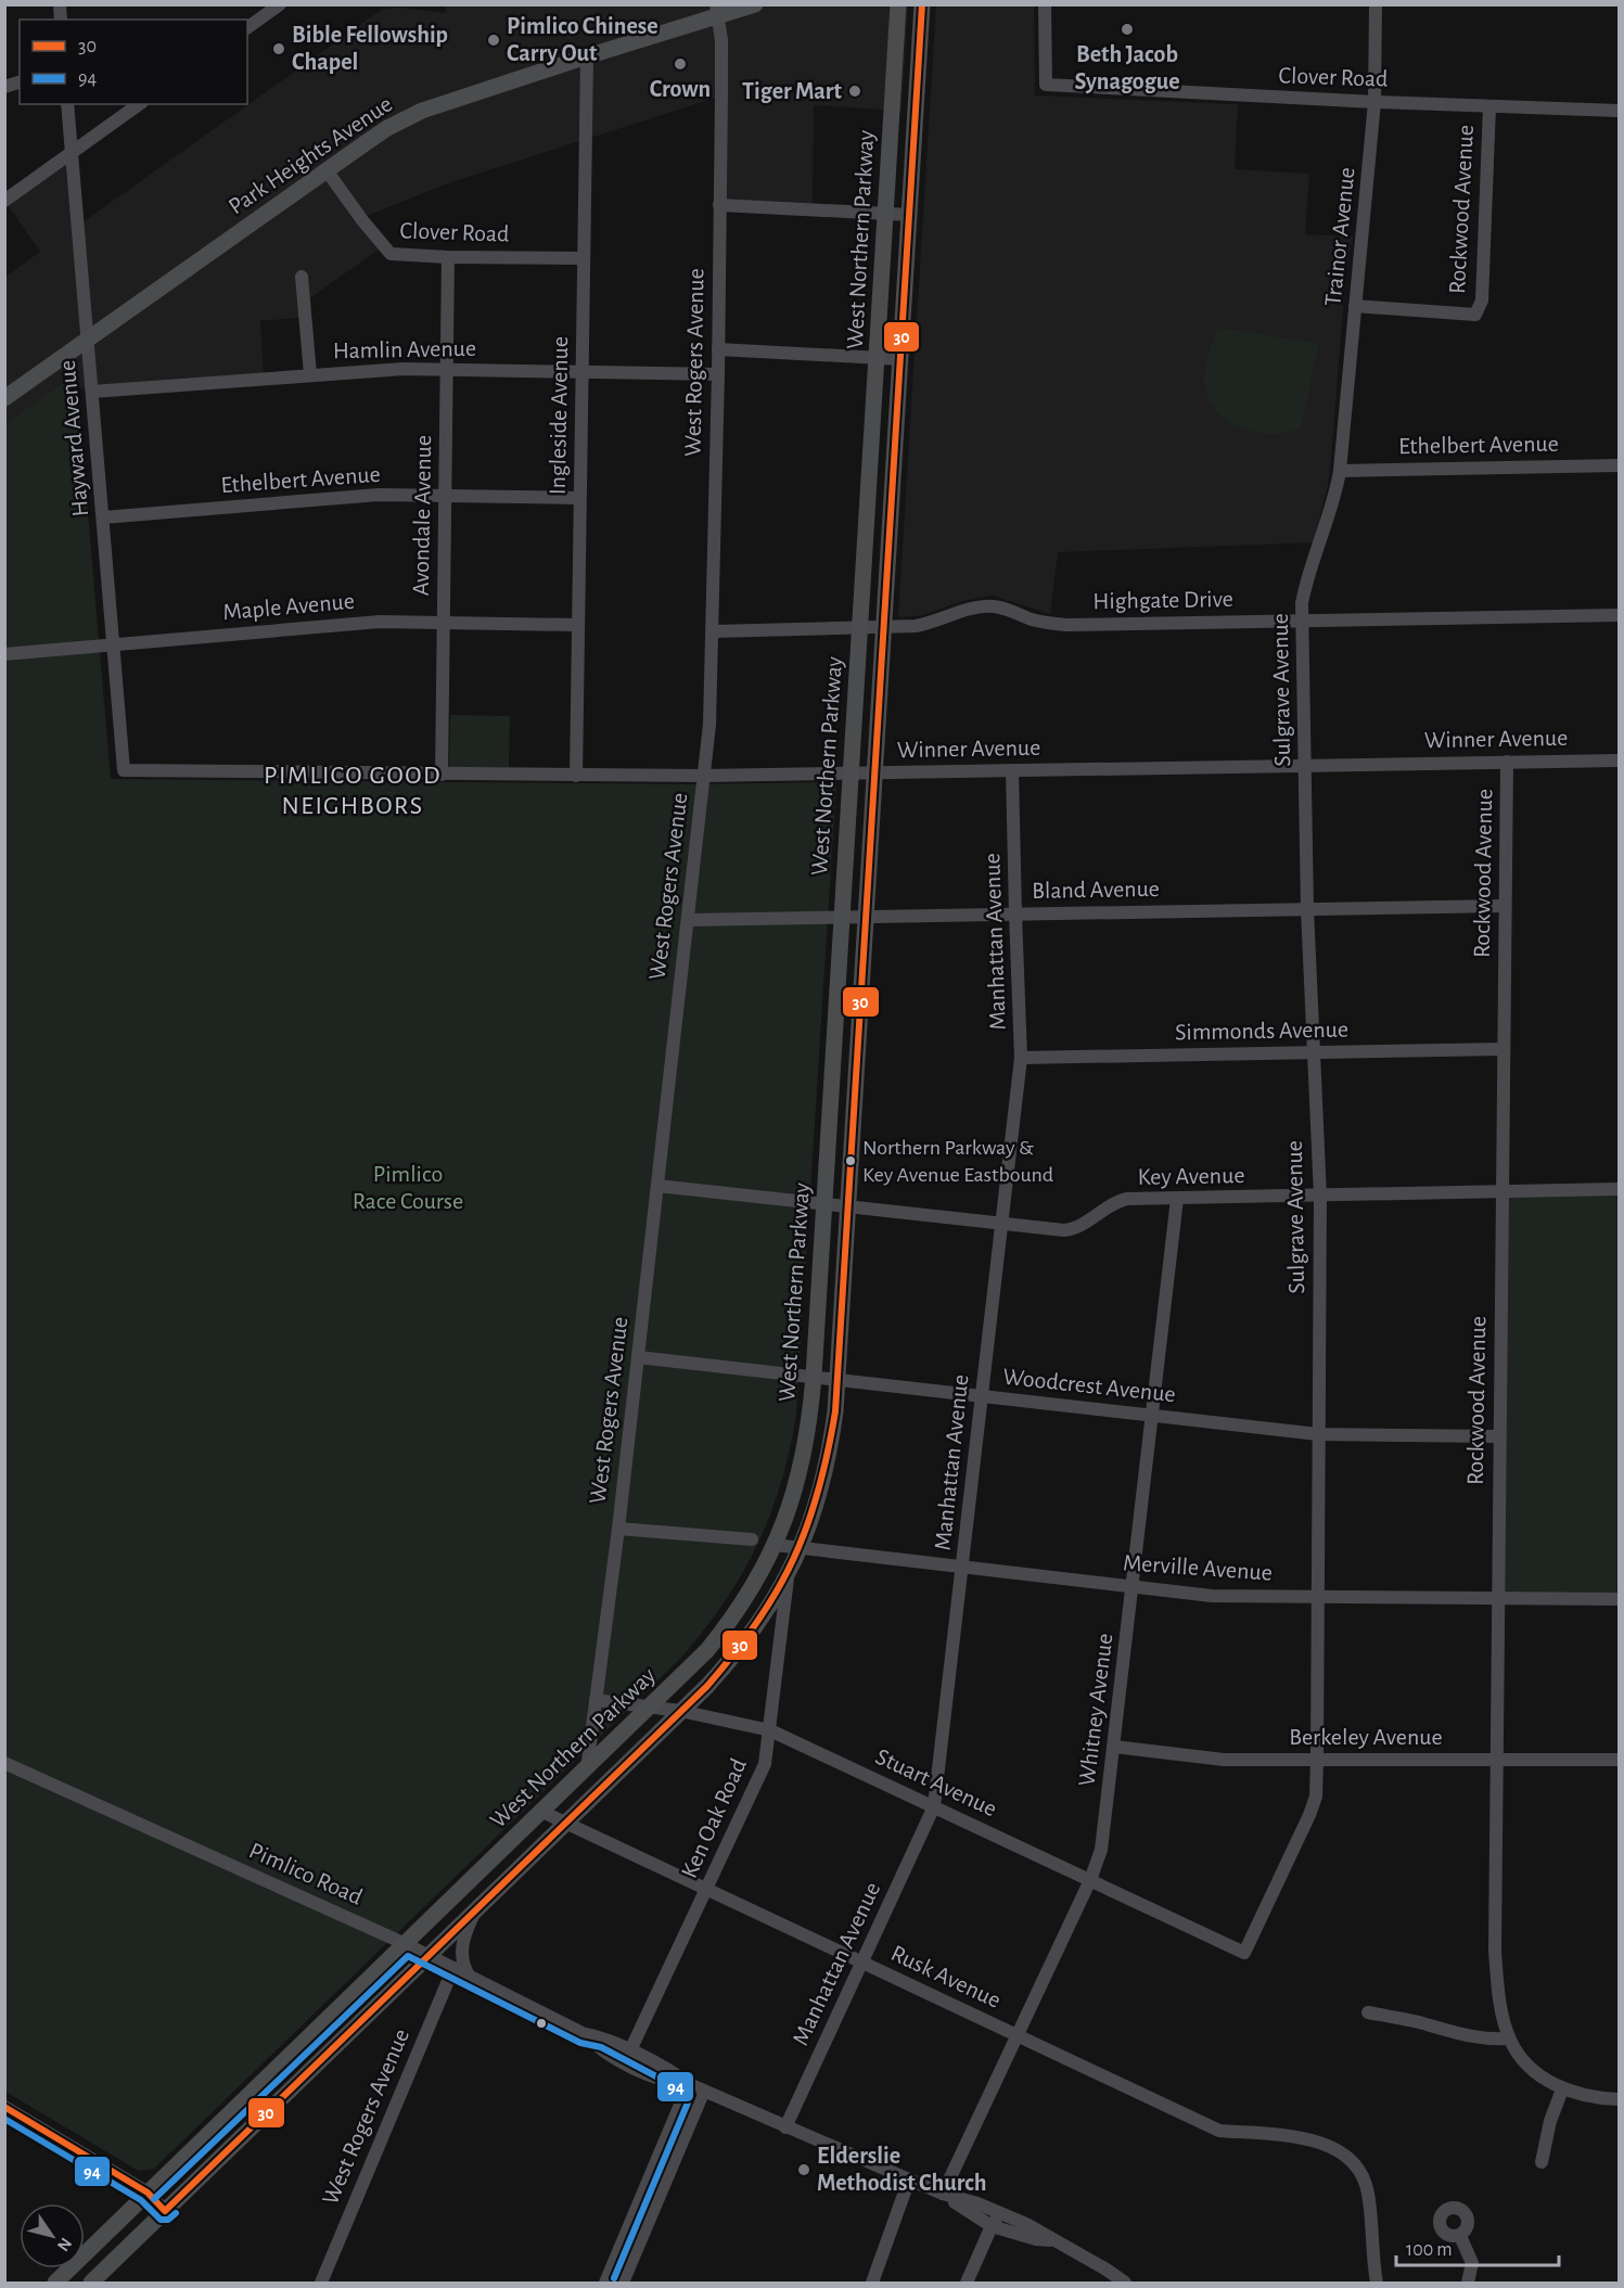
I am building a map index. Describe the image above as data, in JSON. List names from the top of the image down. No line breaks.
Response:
{"streets":{"main road":["Park Heights Avenue","West Northern Parkway"],"street":["Clover Road","Rockwood Avenue","Trainor Avenue","Hamlin Avenue","West Rogers Avenue","Ingleside Avenue","Hayward Avenue","Ethelbert Avenue","Avondale Avenue","Highgate Drive","Maple Avenue","Sulgrave Avenue","Winner Avenue","Bland Avenue","Manhattan Avenue","Simmonds Avenue","Key Avenue","Woodcrest Avenue","Merville Avenue","Whitney Avenue","Berkeley Avenue","Stuart Avenue","Ken Oak Road","Pimlico Road","Rusk Avenue"]},"crossings":[["Clover Road","Park Heights Avenue"],["Clover Road","Rockwood Avenue"],["Clover Road","Trainor Avenue"],["Clover Road","Ingleside Avenue"],["Clover Road","Avondale Avenue"],["Park Heights Avenue","West Rogers Avenue"],["Park Heights Avenue","Ingleside Avenue"],["Park Heights Avenue","Hayward Avenue"],["Rockwood Avenue","Trainor Avenue"],["Rockwood Avenue","Winner Avenue"],["Rockwood Avenue","Bland Avenue"],["Rockwood Avenue","Simmonds Avenue"],["Rockwood Avenue","Key Avenue"],["Rockwood Avenue","Woodcrest Avenue"],["Rockwood Avenue","Merville Avenue"],["Rockwood Avenue","Berkeley Avenue"],["Trainor Avenue","Ethelbert Avenue"],["Trainor Avenue","Sulgrave Avenue"],["West Northern Parkway","West Rogers Avenue"],["West Northern Parkway","Highgate Drive"],["West Northern Parkway","Winner Avenue"],["West Northern Parkway","Bland Avenue"],["West Northern Parkway","Key Avenue"],["West Northern Parkway","Woodcrest Avenue"],["West Northern Parkway","Merville Avenue"],["West Northern Parkway","Stuart Avenue"],["West Northern Parkway","Ken Oak Road"],["West Northern Parkway","Pimlico Road"],["West Northern Parkway","Rusk Avenue"],["Hamlin Avenue","West Rogers Avenue"],["Hamlin Avenue","Ingleside Avenue"],["Hamlin Avenue","Hayward Avenue"],["Hamlin Avenue","Avondale Avenue"],["West Rogers Avenue","Highgate Drive"],["West Rogers Avenue","Winner Avenue"],["West Rogers Avenue","Bland Avenue"],["West Rogers Avenue","Key Avenue"],["West Rogers Avenue","Woodcrest Avenue"],["West Rogers Avenue","Stuart Avenue"],["West Rogers Avenue","Pimlico Road"],["Ingleside Avenue","Ethelbert Avenue"],["Ingleside Avenue","Maple Avenue"],["Ingleside Avenue","Winner Avenue"],["Hayward Avenue","Ethelbert Avenue"],["Hayward Avenue","Maple Avenue"],["Hayward Avenue","Winner Avenue"],["Ethelbert Avenue","Avondale Avenue"],["Ethelbert Avenue","Sulgrave Avenue"],["Avondale Avenue","Maple Avenue"],["Avondale Avenue","Winner Avenue"],["Highgate Drive","Sulgrave Avenue"],["Sulgrave Avenue","Winner Avenue"],["Sulgrave Avenue","Bland Avenue"],["Sulgrave Avenue","Simmonds Avenue"],["Sulgrave Avenue","Key Avenue"],["Sulgrave Avenue","Woodcrest Avenue"],["Sulgrave Avenue","Merville Avenue"],["Sulgrave Avenue","Berkeley Avenue"],["Sulgrave Avenue","Stuart Avenue"],["Winner Avenue","Manhattan Avenue"],["Bland Avenue","Manhattan Avenue"],["Manhattan Avenue","Simmonds Avenue"],["Manhattan Avenue","Key Avenue"],["Manhattan Avenue","Woodcrest Avenue"],["Manhattan Avenue","Merville Avenue"],["Manhattan Avenue","Stuart Avenue"],["Manhattan Avenue","Pimlico Road"],["Manhattan Avenue","Rusk Avenue"],["Key Avenue","Whitney Avenue"],["Woodcrest Avenue","Whitney Avenue"],["Merville Avenue","Whitney Avenue"],["Whitney Avenue","Berkeley Avenue"],["Whitney Avenue","Stuart Avenue"],["Whitney Avenue","Pimlico Road"],["Whitney Avenue","Rusk Avenue"],["Stuart Avenue","Ken Oak Road"],["Ken Oak Road","Pimlico Road"],["Ken Oak Road","Rusk Avenue"]],"districts":["PIMLICO GOOD NEIGHBORS"],"parks":["Pimlico Race Course"],"places":["Beth Jacob Synagogue","Pimlico Chinese Carry Out","Bible Fellowship Chapel","Crown","Tiger Mart","Northern Parkway & Key Avenue Eastbound","Elderslie Methodist Church"],"lines":["transit line 30","transit line 94"],"legend":["30","94"],"scale_bar":"100 m","north":"bottom right"}
